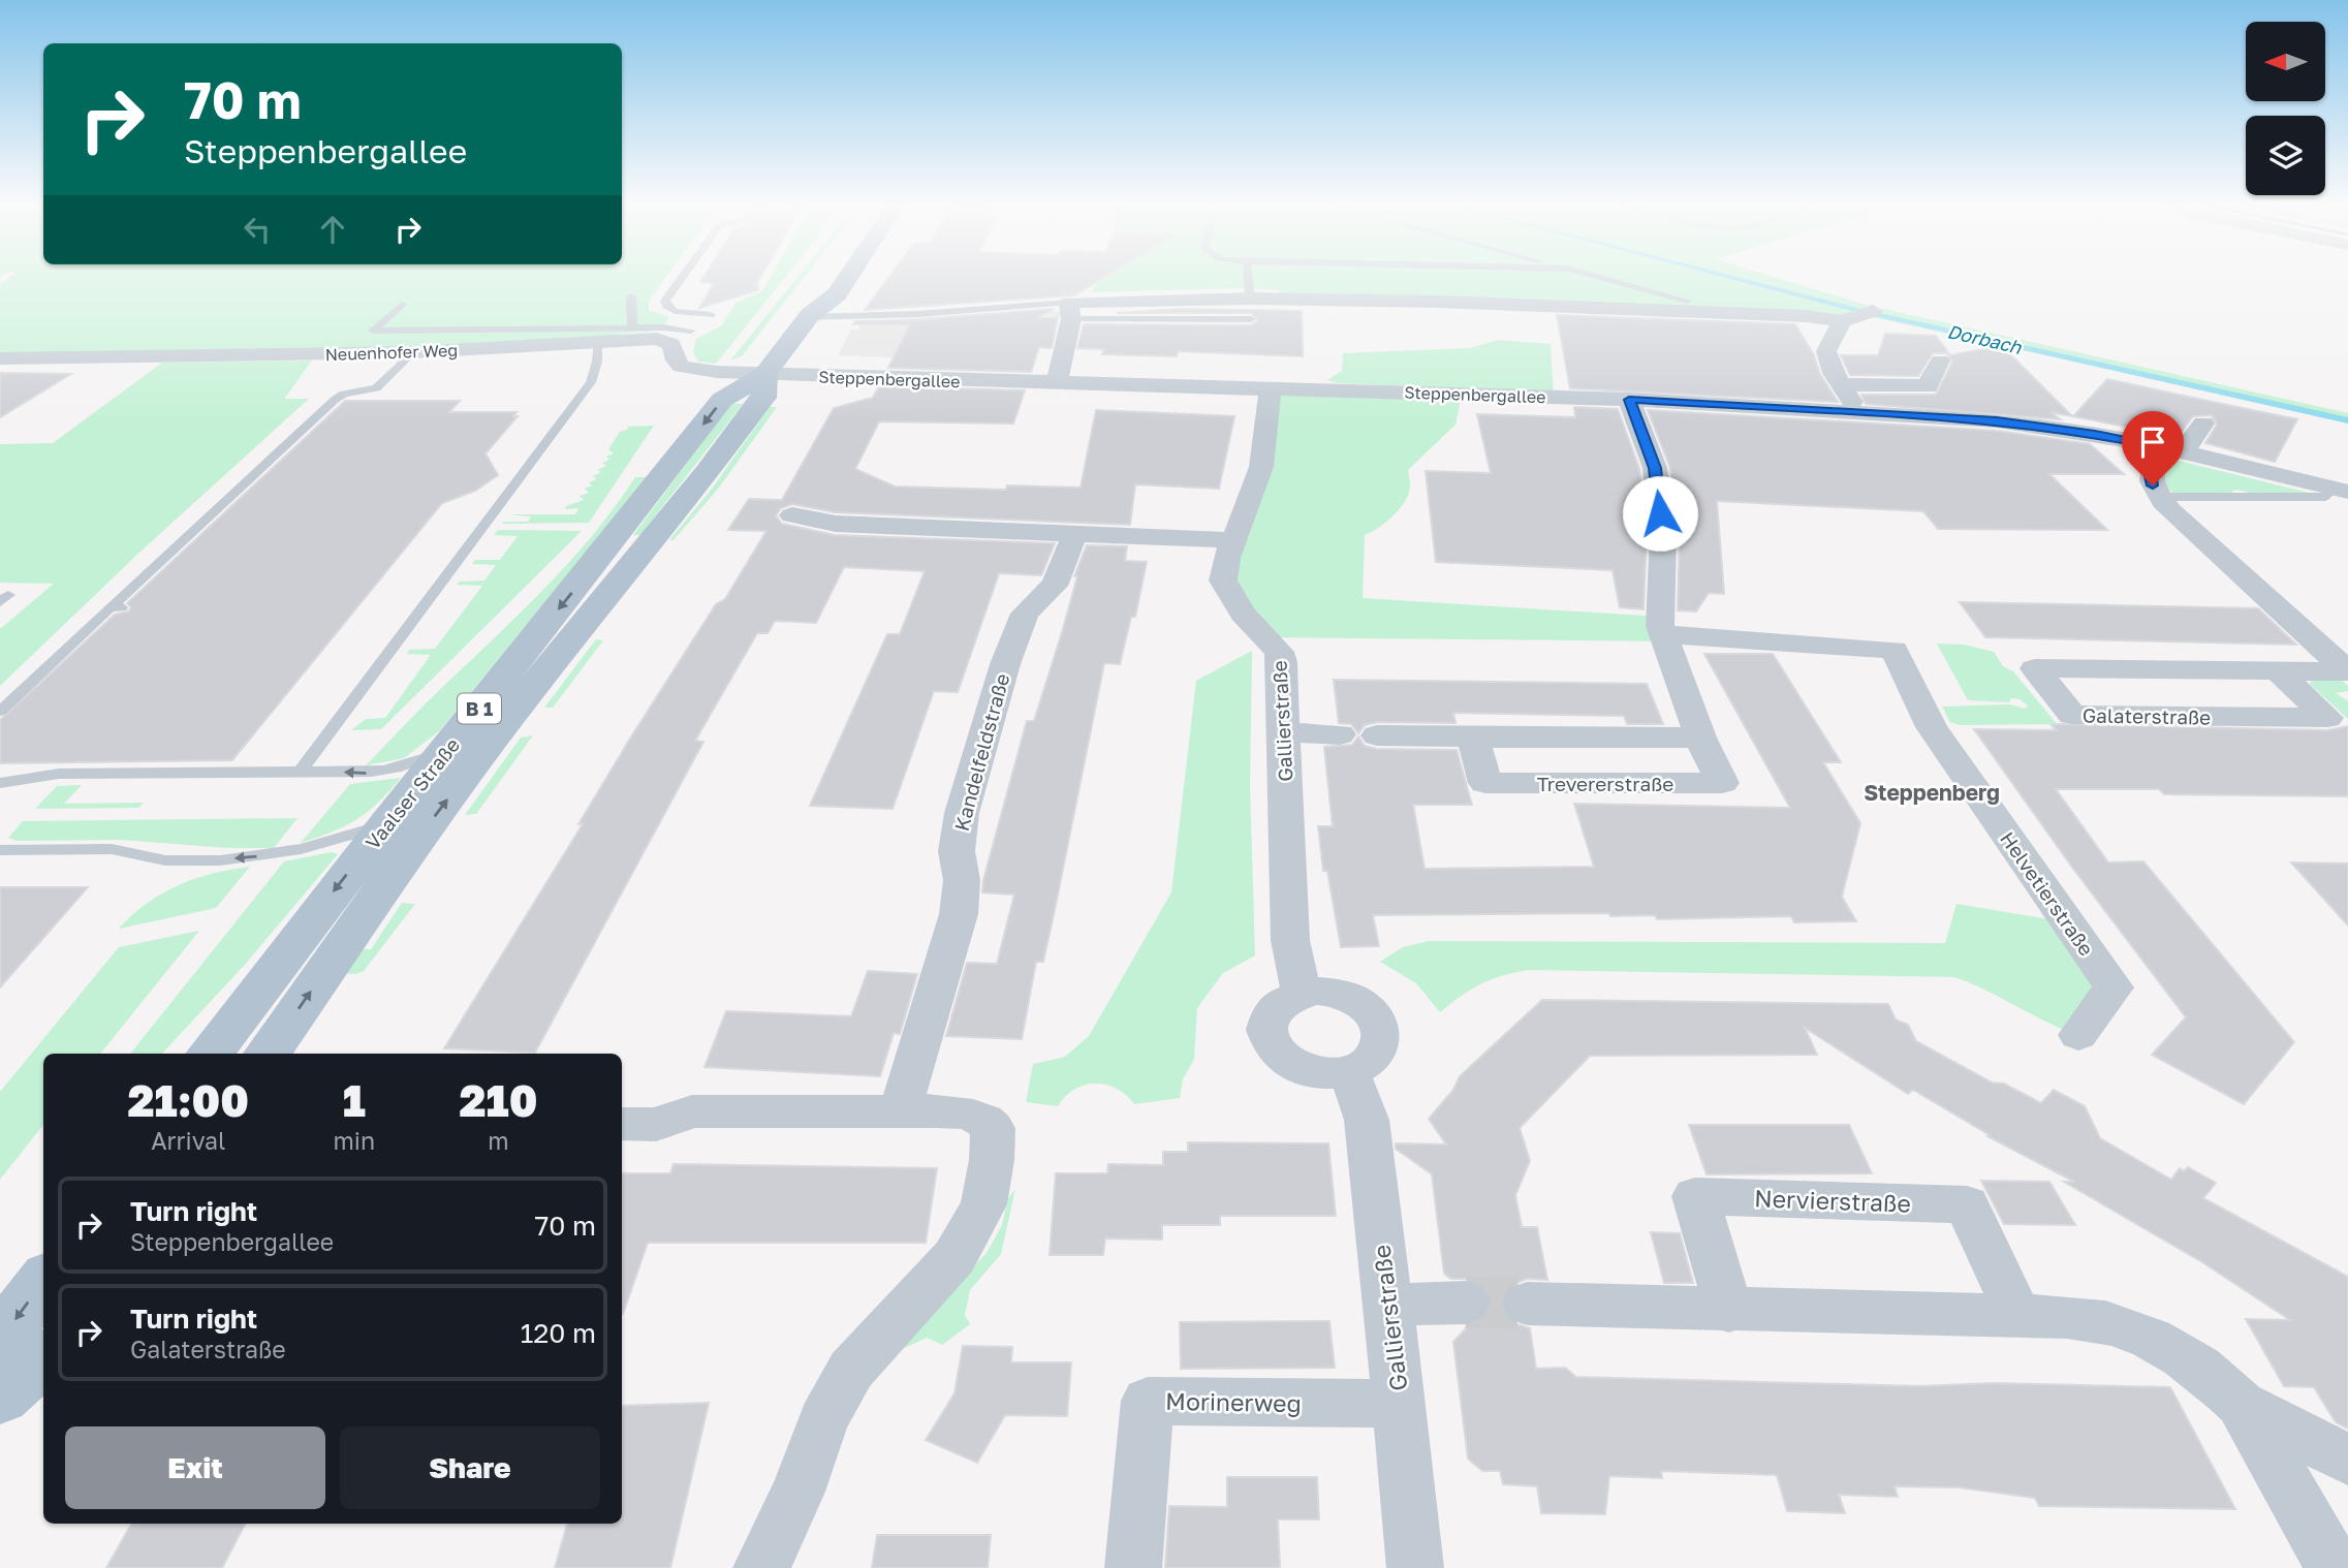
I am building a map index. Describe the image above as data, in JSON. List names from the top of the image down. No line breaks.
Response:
{"streets":{"main road":["B 1","Vaalser Straße"],"street":["Neuenhofer Weg","Steppenbergallee","Galaterstraße","Gallierstraße","Kandelfeldstraße","Trevererstraße","Helvetierstraße","Nervierstraße","Morinerweg"]},"crossings":[["Steppenbergallee","Gallierstraße"],["Steppenbergallee","Trevererstraße"],["Steppenbergallee","Vaalser Straße"],["Gallierstraße","Morinerweg"],["Trevererstraße","Helvetierstraße"]],"districts":["Steppenberg"],"water":["Dorbach"],"north":"left","page":{"turn":["70 m","Steppenbergallee"],"eta":["21:00","Arrival","1","min","210","m"],"list":[{"name":"Turn right","note":"Steppenbergallee","value":"70 m"},{"name":"Turn right","note":"Galaterstraße","value":"120 m"}],"buttons":["Exit","Share"]}}
